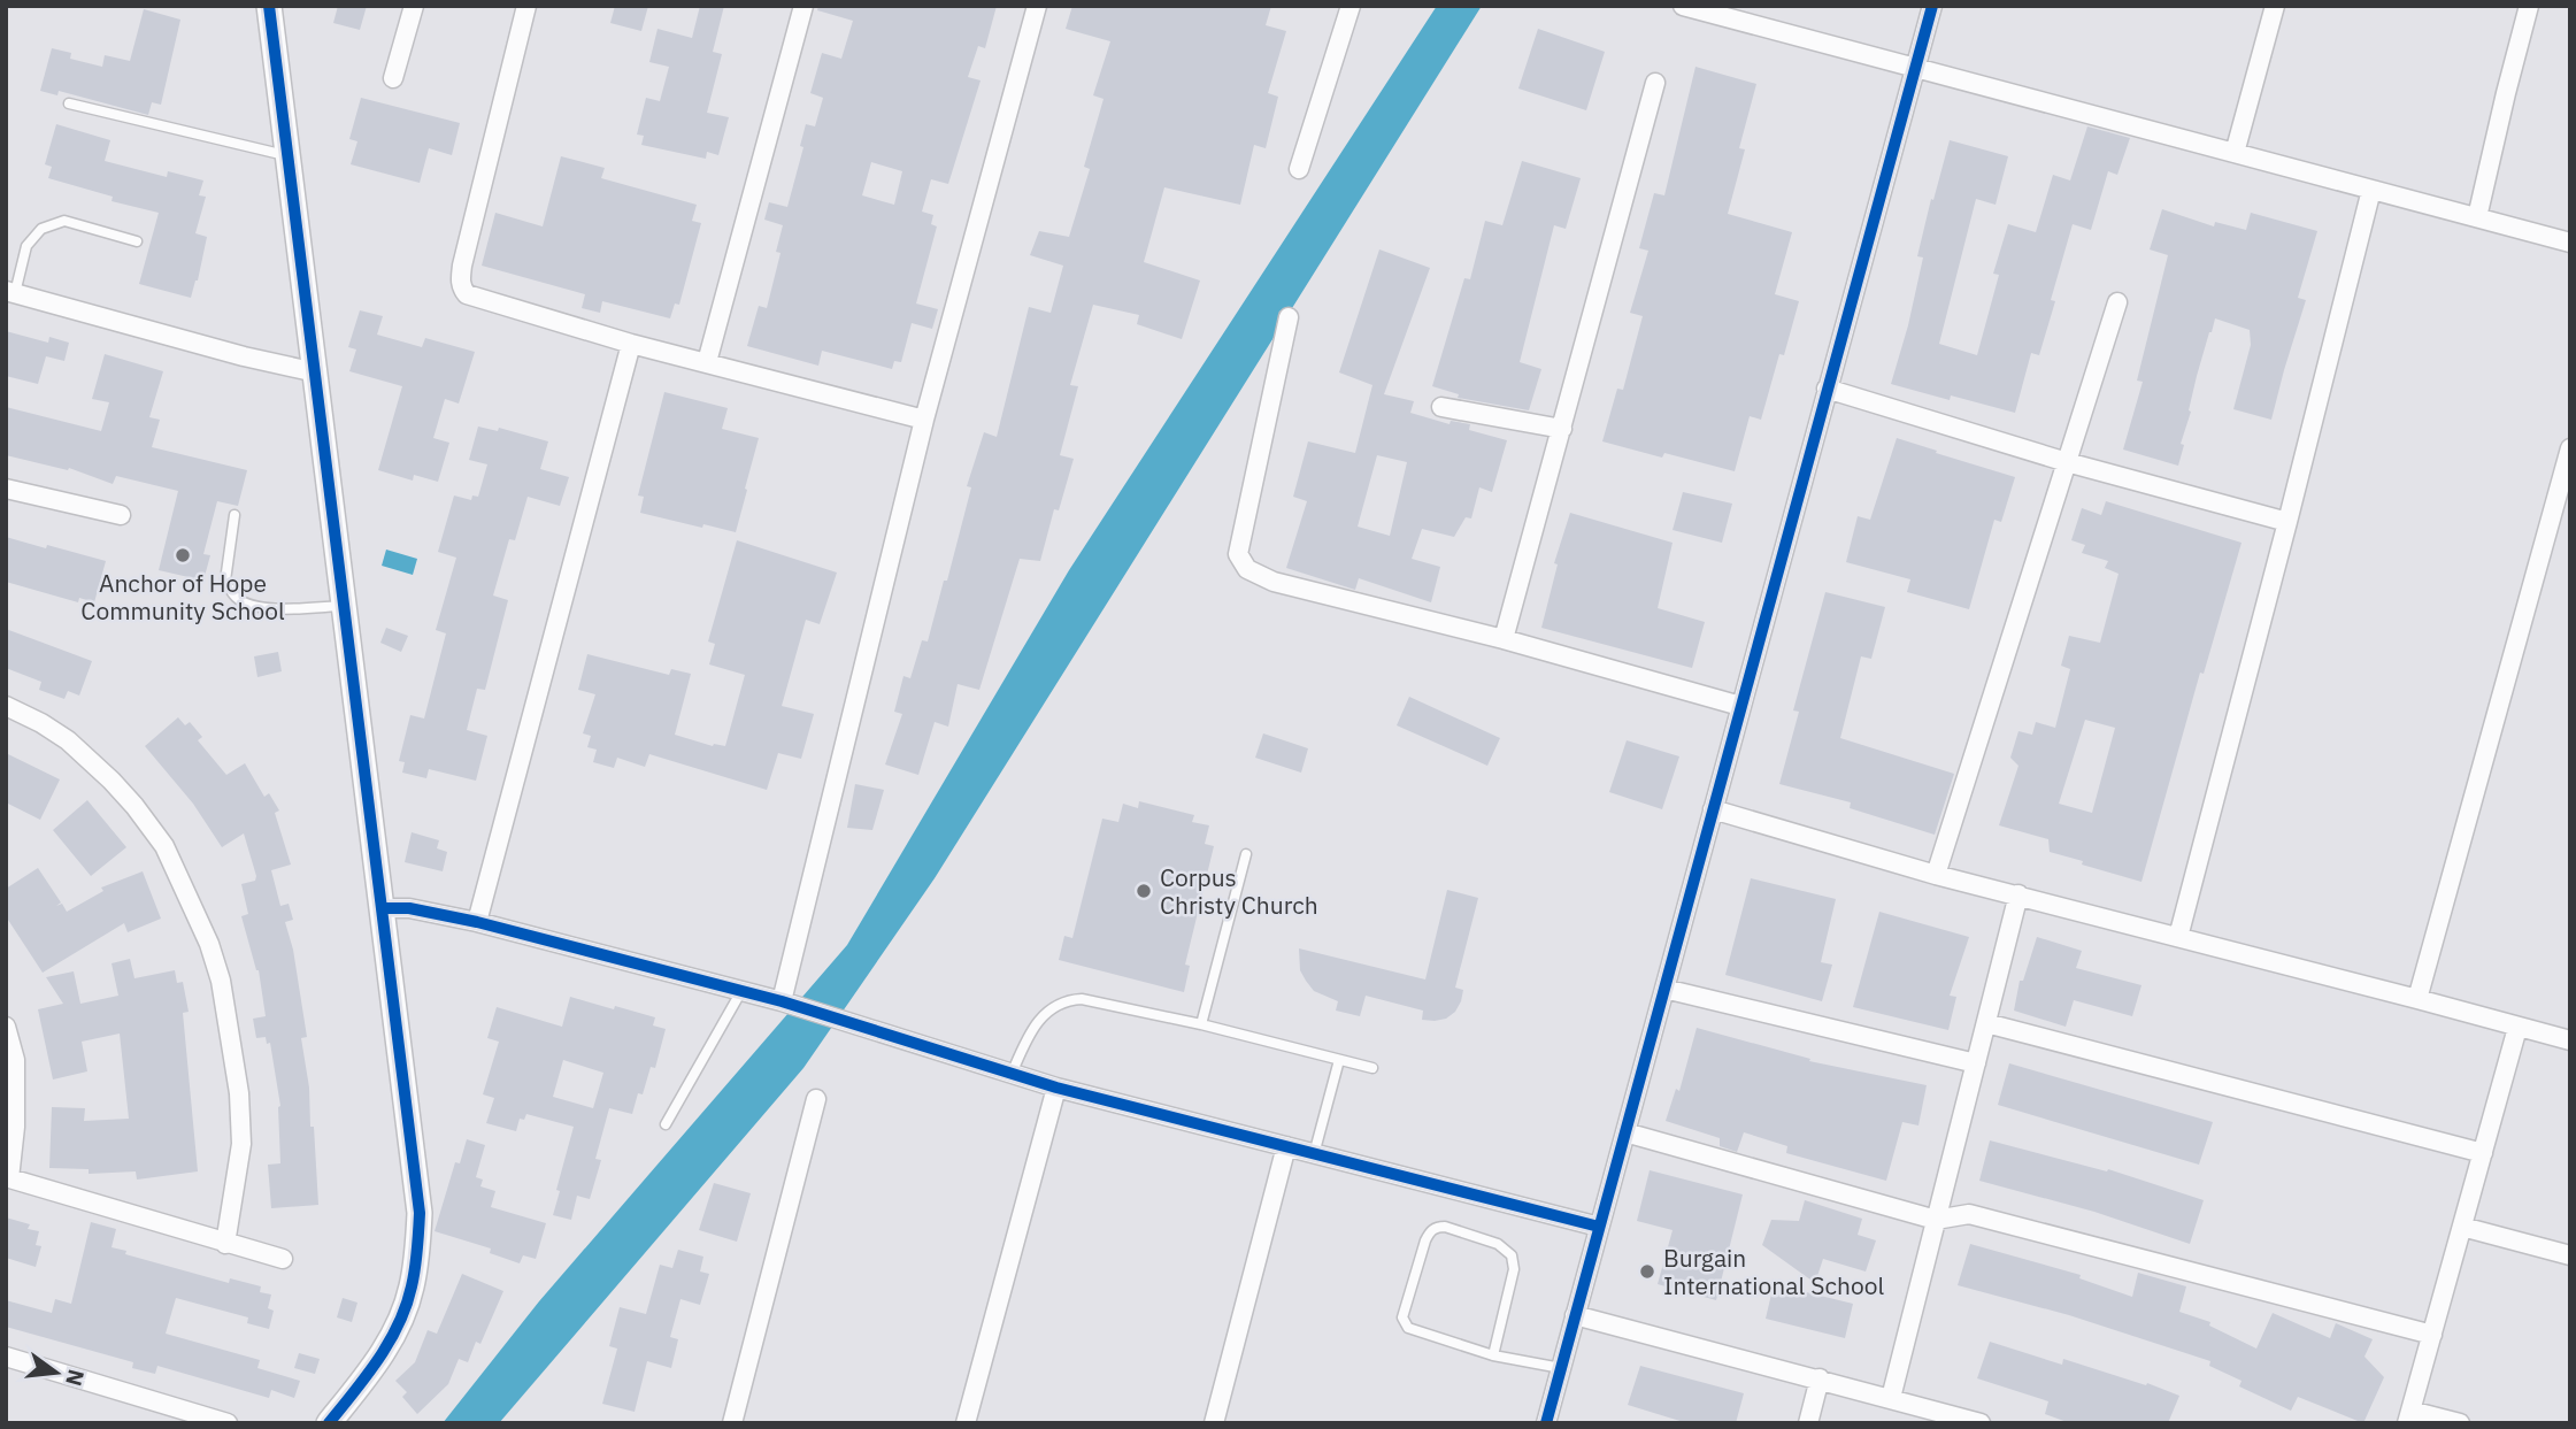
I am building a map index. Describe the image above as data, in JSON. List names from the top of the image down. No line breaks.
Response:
{"places":["Anchor of Hope Community School","Corpus Christy Church","Burgain International School"],"north":"right"}
